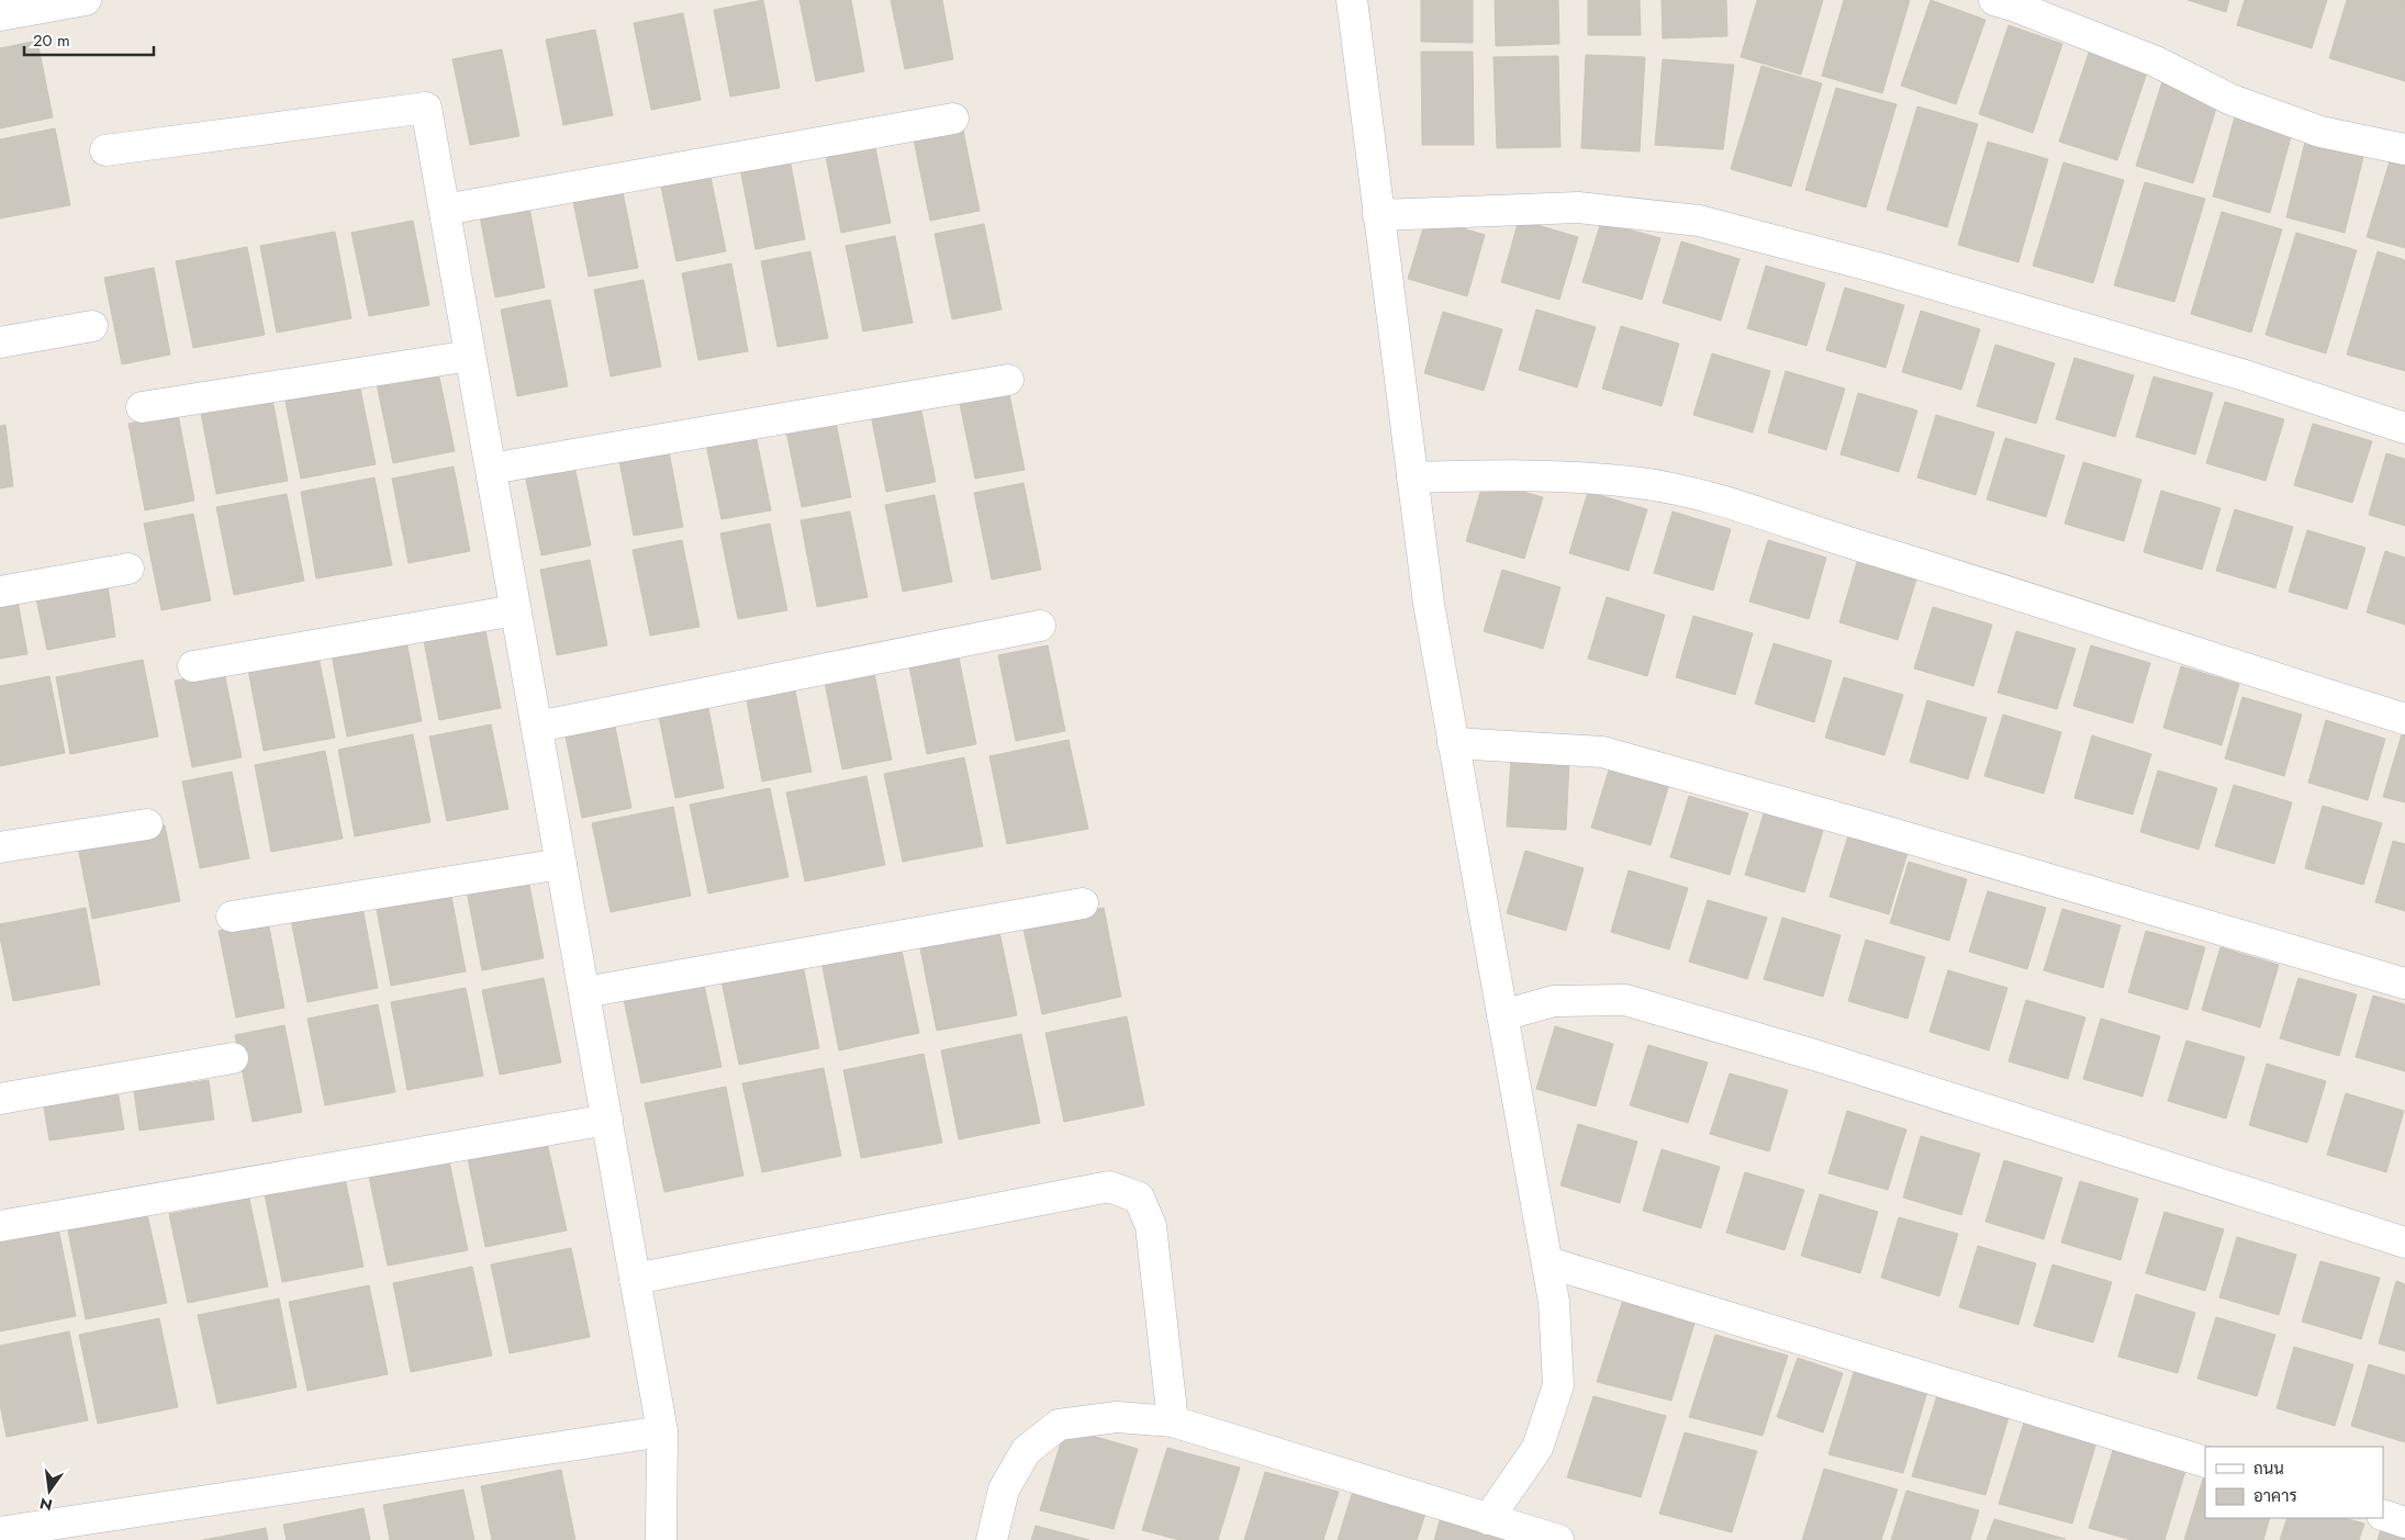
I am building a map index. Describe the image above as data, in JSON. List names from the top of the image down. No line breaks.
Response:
{"legend":["ถนน","อาคาร"],"scale_bar":"20 m","north":"bottom"}
